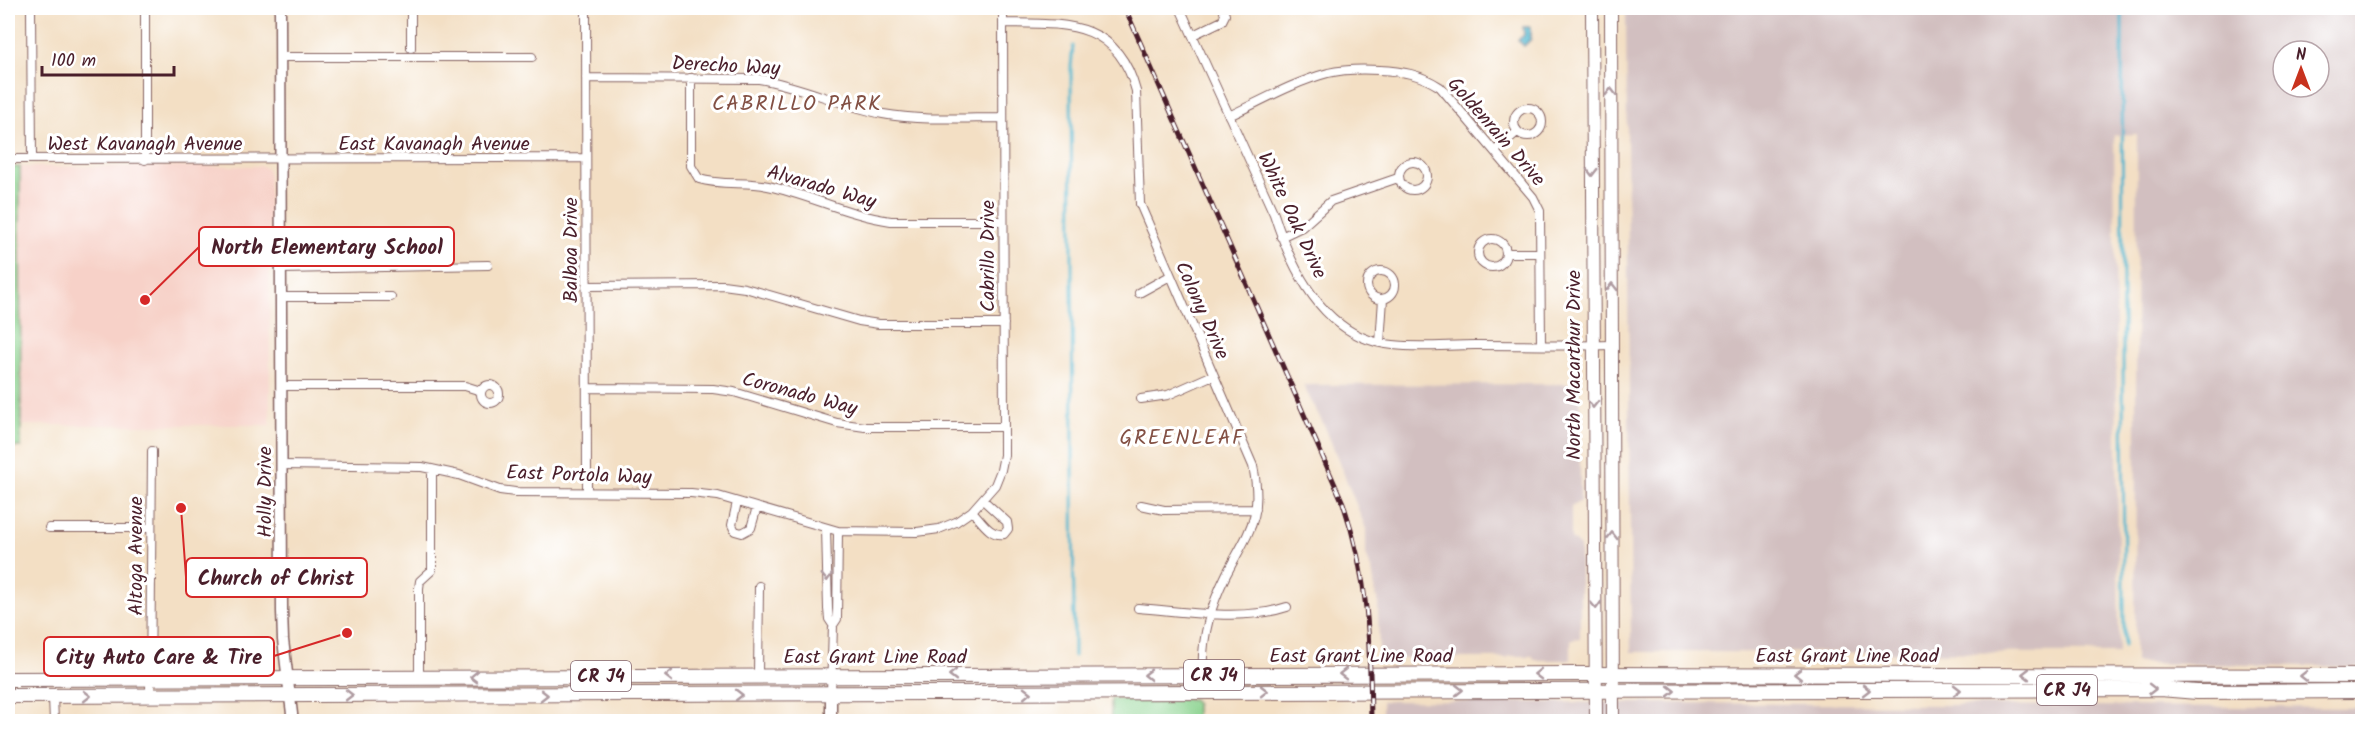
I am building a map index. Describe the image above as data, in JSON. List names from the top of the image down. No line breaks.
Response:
{"streets":{"main road":["North Macarthur Drive","East Grant Line Road","CR J4"],"street":["Derecho Way","Goldenrain Drive","West Kavanagh Avenue","East Kavanagh Avenue","Alvarado Way","White Oak Drive","Balboa Drive","Cabrillo Drive","Colony Drive","Coronado Way","East Portola Way","Holly Drive","Altoga Avenue"]},"crossings":[["Derecho Way","Alvarado Way"],["Derecho Way","Balboa Drive"],["Derecho Way","Cabrillo Drive"],["Goldenrain Drive","White Oak Drive"],["West Kavanagh Avenue","East Kavanagh Avenue"],["West Kavanagh Avenue","Holly Drive"],["East Kavanagh Avenue","Balboa Drive"],["East Kavanagh Avenue","Holly Drive"],["Alvarado Way","Cabrillo Drive"],["White Oak Drive","North Macarthur Drive"],["Balboa Drive","Coronado Way"],["Balboa Drive","East Portola Way"],["Cabrillo Drive","Colony Drive"],["Cabrillo Drive","Coronado Way"],["Cabrillo Drive","East Portola Way"],["Colony Drive","East Grant Line Road"],["North Macarthur Drive","East Grant Line Road"],["East Portola Way","Holly Drive"],["Holly Drive","East Grant Line Road"],["Holly Drive","CR J4"],["Altoga Avenue","CR J4"],["East Grant Line Road","CR J4"]],"districts":["CABRILLO PARK","GREENLEAF"],"places":["North Elementary School","Church of Christ","City Auto Care & Tire"],"scale_bar":"100 m","north":"top"}
